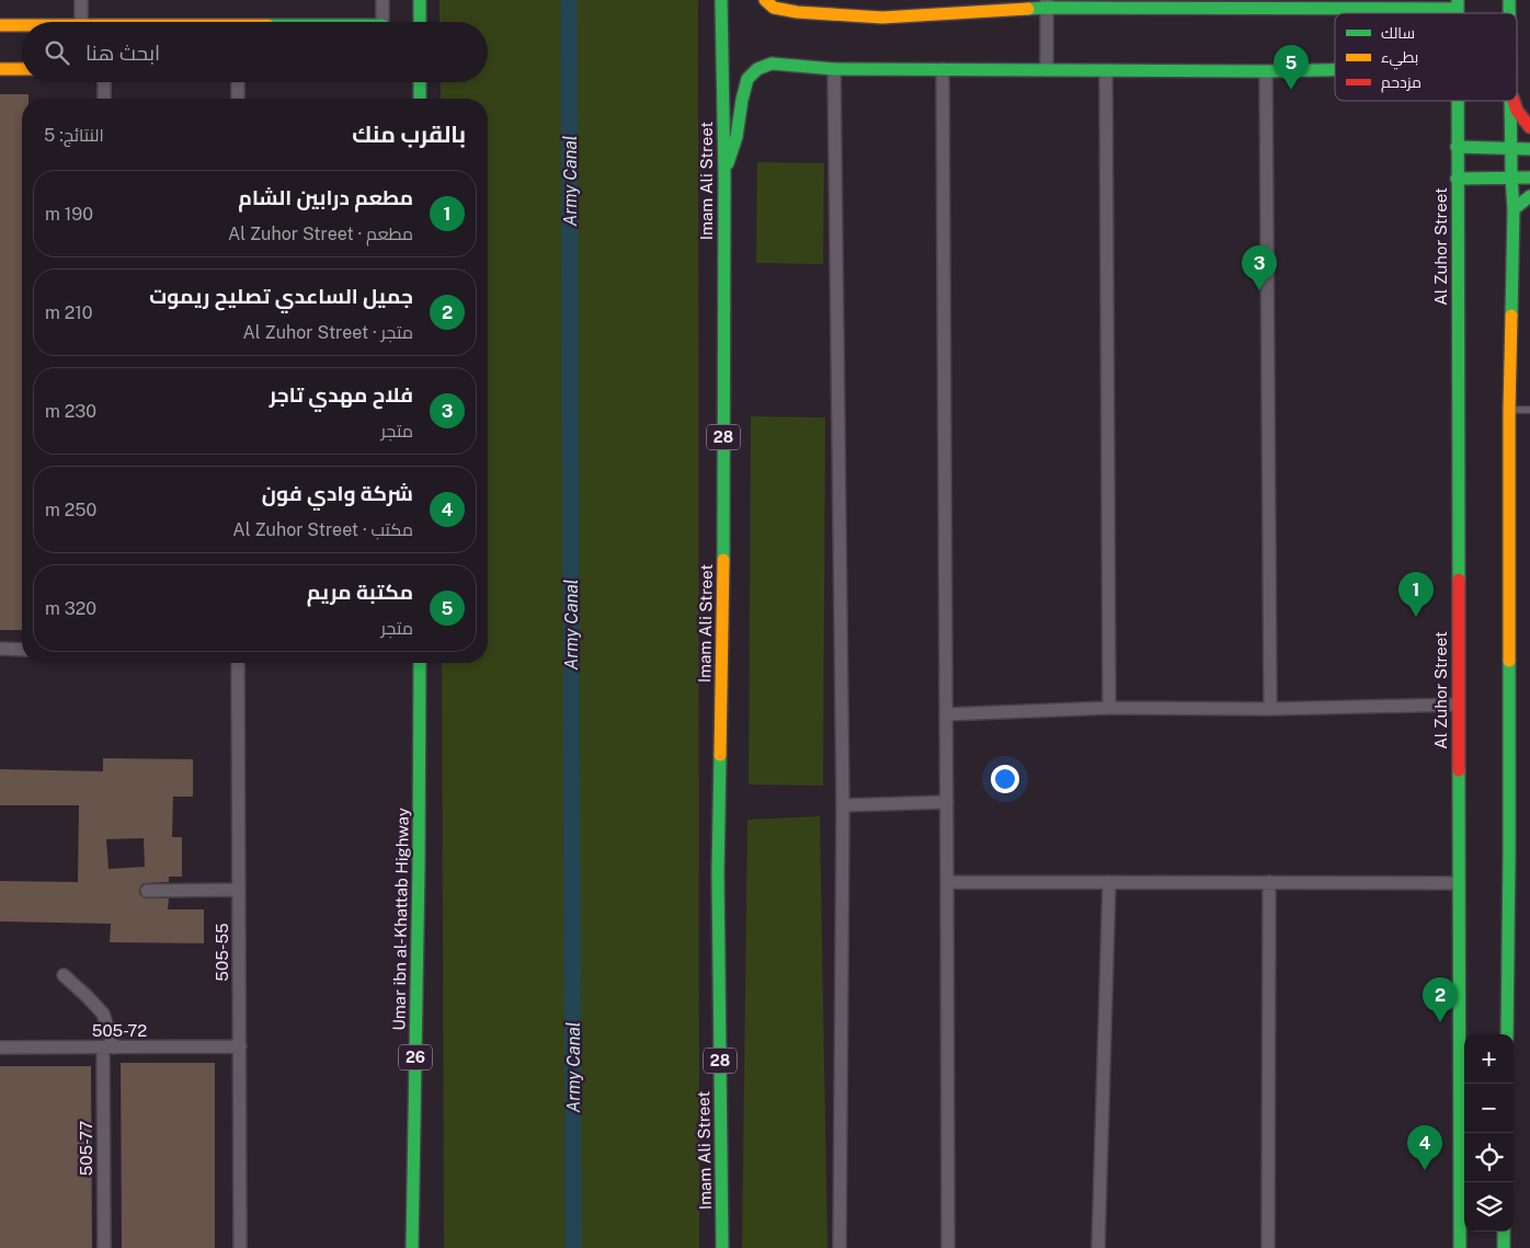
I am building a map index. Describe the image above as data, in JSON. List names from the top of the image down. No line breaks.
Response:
{"streets":{"main road":["Imam Ali Street","Al Zuhor Street","28","Umar ibn al-Khattab Highway","26"],"street":["505-55","505-72","505-77"]},"crossings":[["505-55","505-72"],["505-72","505-77"]],"water":["Army Canal"],"legend":["سالك","بطيء","مزدحم"],"page":{"search":"ابحث هنا","pins":["5","3","1","2","4"],"heading":["بالقرب منك","النتائج: 5"],"list":[{"mark":"1","name":"مطعم درابين الشام","note":"مطعم · Al Zuhor Street","value":"190 m"},{"mark":"2","name":"جميل الساعدي تصليح ريموت","note":"متجر · Al Zuhor Street","value":"210 m"},{"mark":"3","name":"فلاح مهدي تاجر","note":"متجر","value":"230 m"},{"mark":"4","name":"شركة وادي فون","note":"مكتب · Al Zuhor Street","value":"250 m"},{"mark":"5","name":"مكتبة مريم","note":"متجر","value":"320 m"}],"map_buttons":["+","−"]}}
